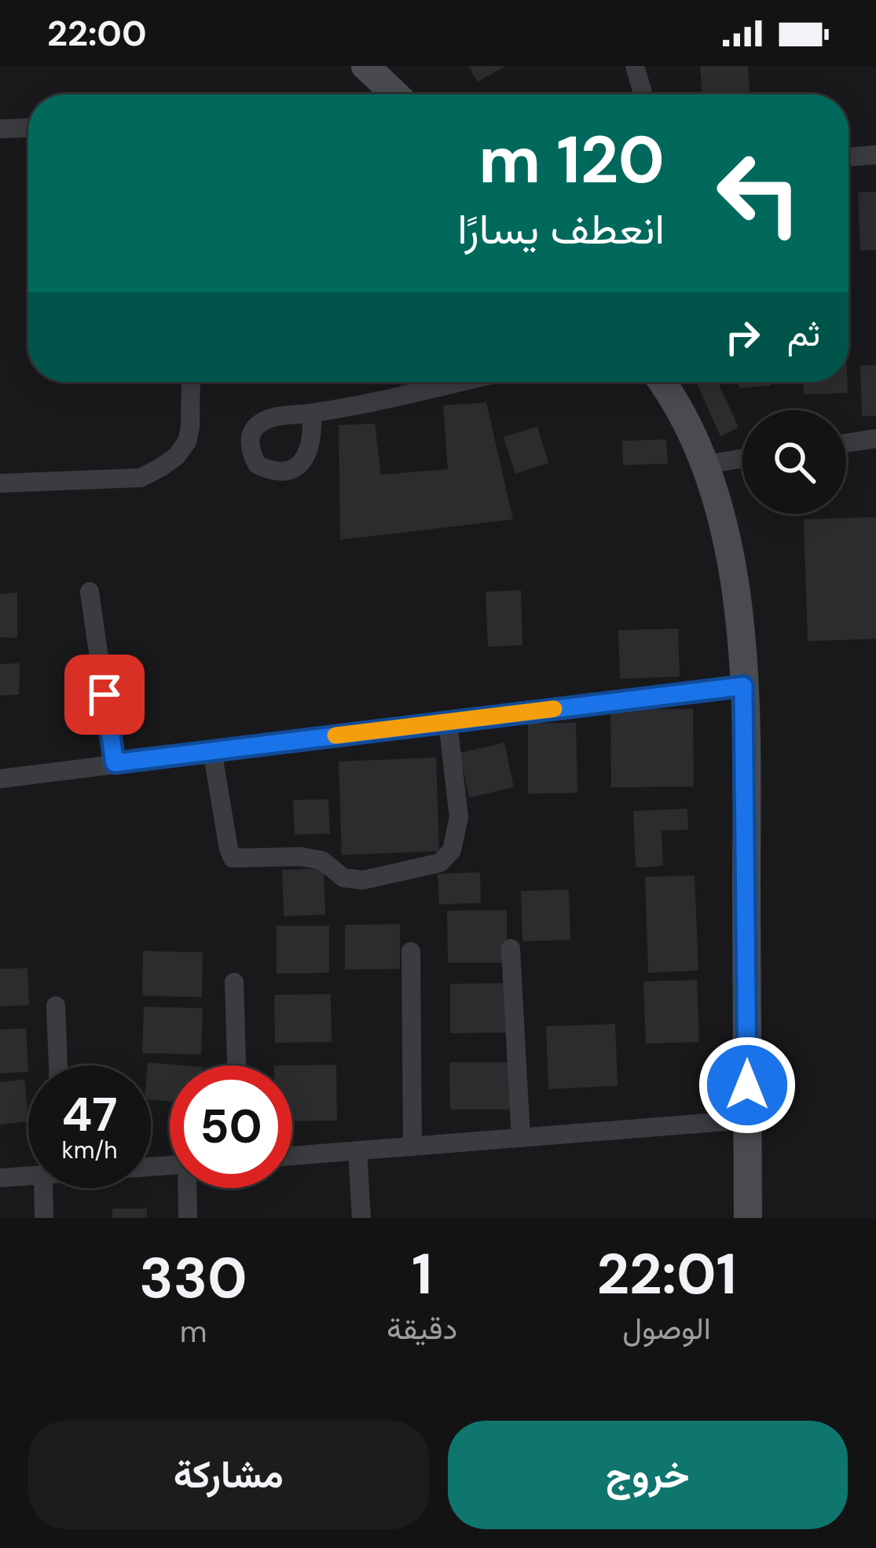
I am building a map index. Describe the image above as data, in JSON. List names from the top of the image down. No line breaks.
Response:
{"page":{"status":"22:00","turn":["120 m","انعطف يسارًا"],"then":"ثم","speed":"47 km/h","limit":"50","eta":["22:01","الوصول","1","دقيقة","330","m"],"buttons":["خروج","مشاركة"]}}
